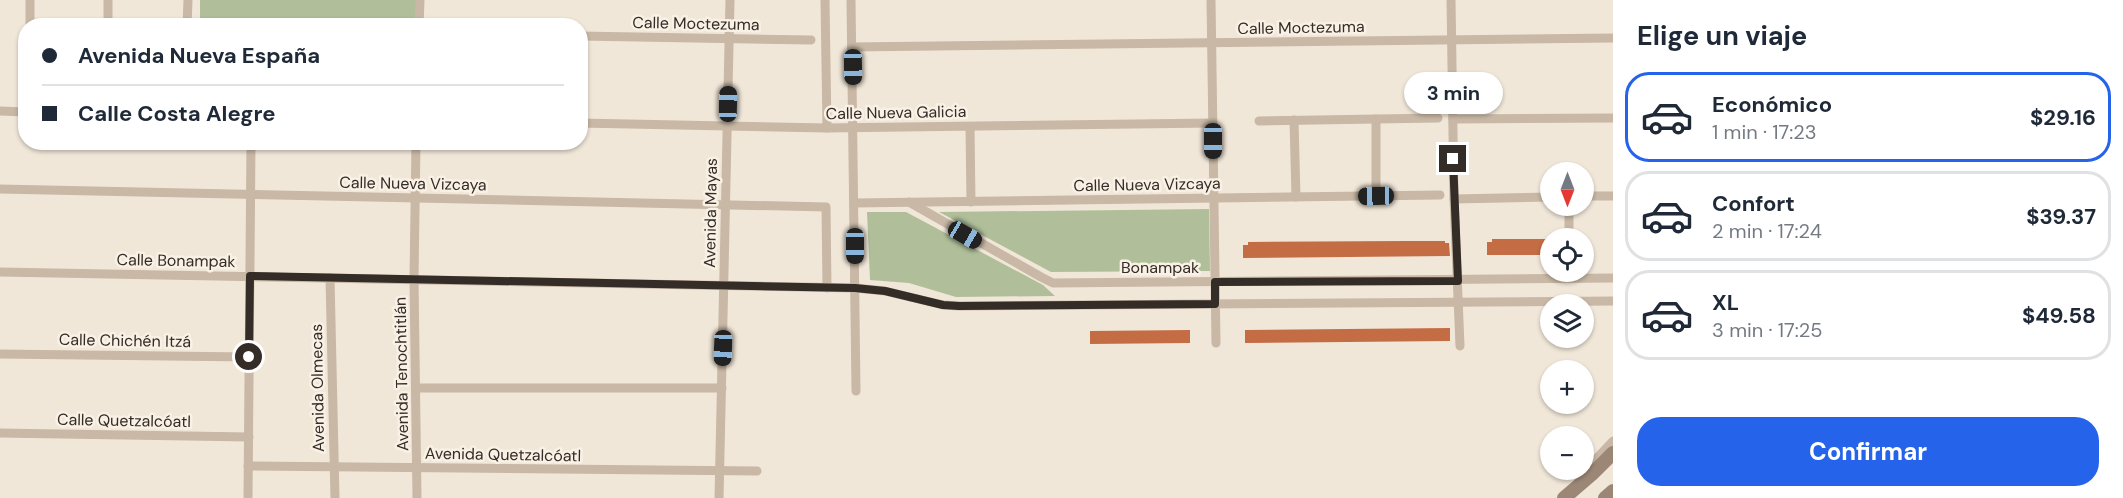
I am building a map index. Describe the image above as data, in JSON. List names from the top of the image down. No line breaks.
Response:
{"streets":{"street":["Calle Moctezuma","Calle Nueva Galicia","Calle Nueva Vizcaya","Avenida Mayas","Calle Bonampak","Bonampak","Calle Chichén Itzá","Avenida Tenochtitlán","Avenida Olmecas","Calle Quetzalcóatl","Avenida Quetzalcóatl"]},"crossings":[["Calle Moctezuma","Avenida Mayas"],["Calle Nueva Galicia","Avenida Mayas"],["Calle Nueva Vizcaya","Avenida Mayas"],["Calle Nueva Vizcaya","Calle Bonampak"],["Calle Nueva Vizcaya","Bonampak"],["Calle Nueva Vizcaya","Avenida Tenochtitlán"],["Avenida Mayas","Calle Bonampak"],["Avenida Mayas","Avenida Quetzalcóatl"],["Calle Bonampak","Avenida Tenochtitlán"],["Calle Bonampak","Avenida Olmecas"],["Avenida Tenochtitlán","Avenida Quetzalcóatl"],["Avenida Olmecas","Avenida Quetzalcóatl"]],"north":"bottom","page":{"heading":"Elige un viaje","banner":["Avenida Nueva España","Calle Costa Alegre"],"bubble":"3 min","list":[{"name":"Económico","note":"1 min · 17:23","value":"$29.16"},{"name":"Confort","note":"2 min · 17:24","value":"$39.37"},{"name":"XL","note":"3 min · 17:25","value":"$49.58"}],"map_buttons":["+","−"],"buttons":"Confirmar"}}
